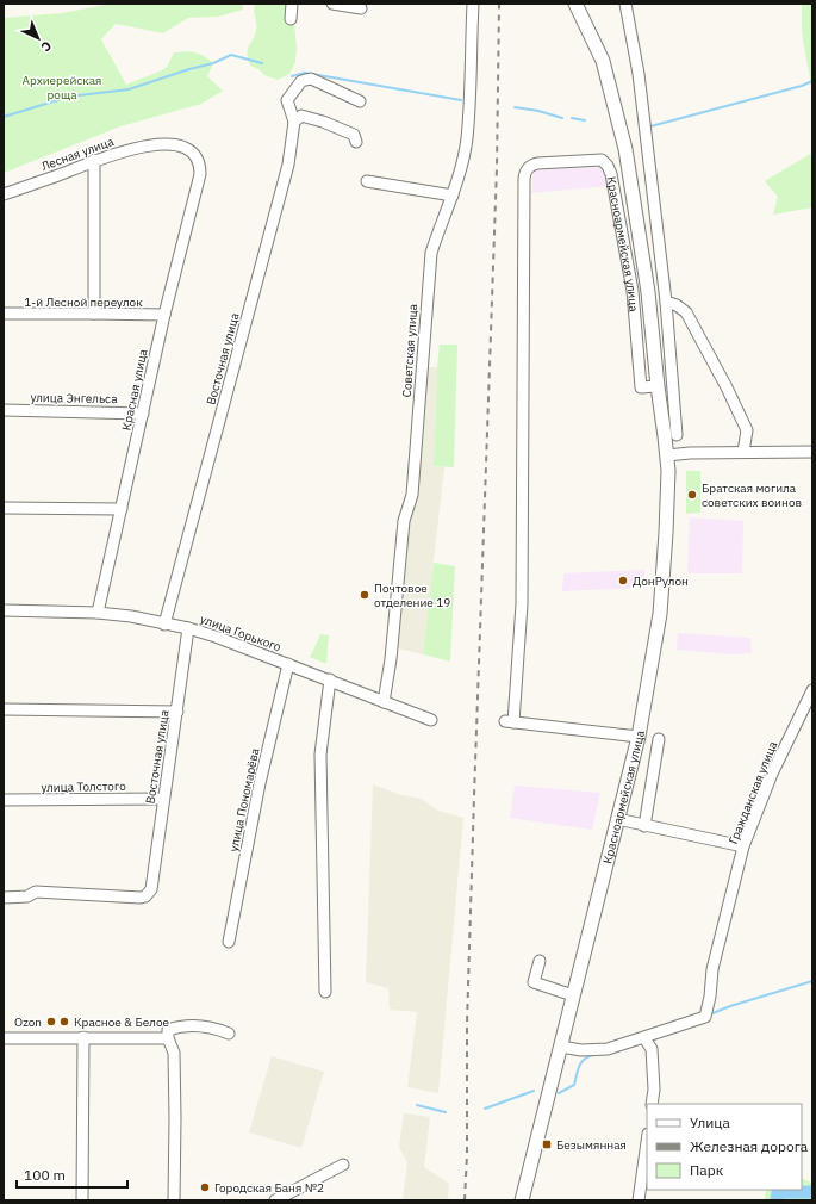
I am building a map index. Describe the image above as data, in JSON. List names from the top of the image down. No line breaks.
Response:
{"streets":{"main road":["Красноармейская улица"],"street":["Лесная улица","1-й Лесной переулок","Советская улица","Восточная улица","Красная улица","улица Энгельса","улица Горького","улица Толстого","Гражданская улица","улица Пономарёва"]},"crossings":[["Лесная улица","Красная улица"],["1-й Лесной переулок","Красная улица"],["Советская улица","улица Горького"],["Восточная улица","улица Горького"],["Восточная улица","улица Толстого"],["Красная улица","улица Энгельса"],["Красная улица","улица Горького"],["улица Горького","улица Пономарёва"]],"parks":["Архиерейская роща"],"places":{"other":["Братская могила советских воинов","ДонРулон","Почтовое отделение 19","Ozon","Красное & Белое","Городская Баня №2"],"transit":["Безымянная"]},"legend":["Улица","Железная дорога","Парк"],"scale_bar":"100 m","north":"bottom right"}
